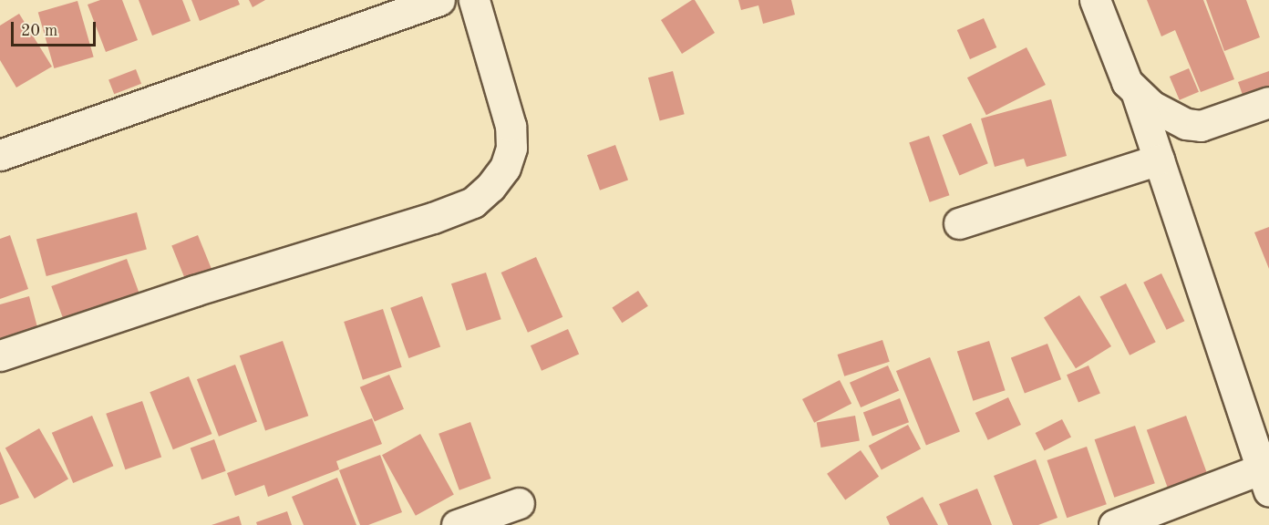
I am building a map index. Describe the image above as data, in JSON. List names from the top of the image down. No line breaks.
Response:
{"scale_bar":"20 m"}
